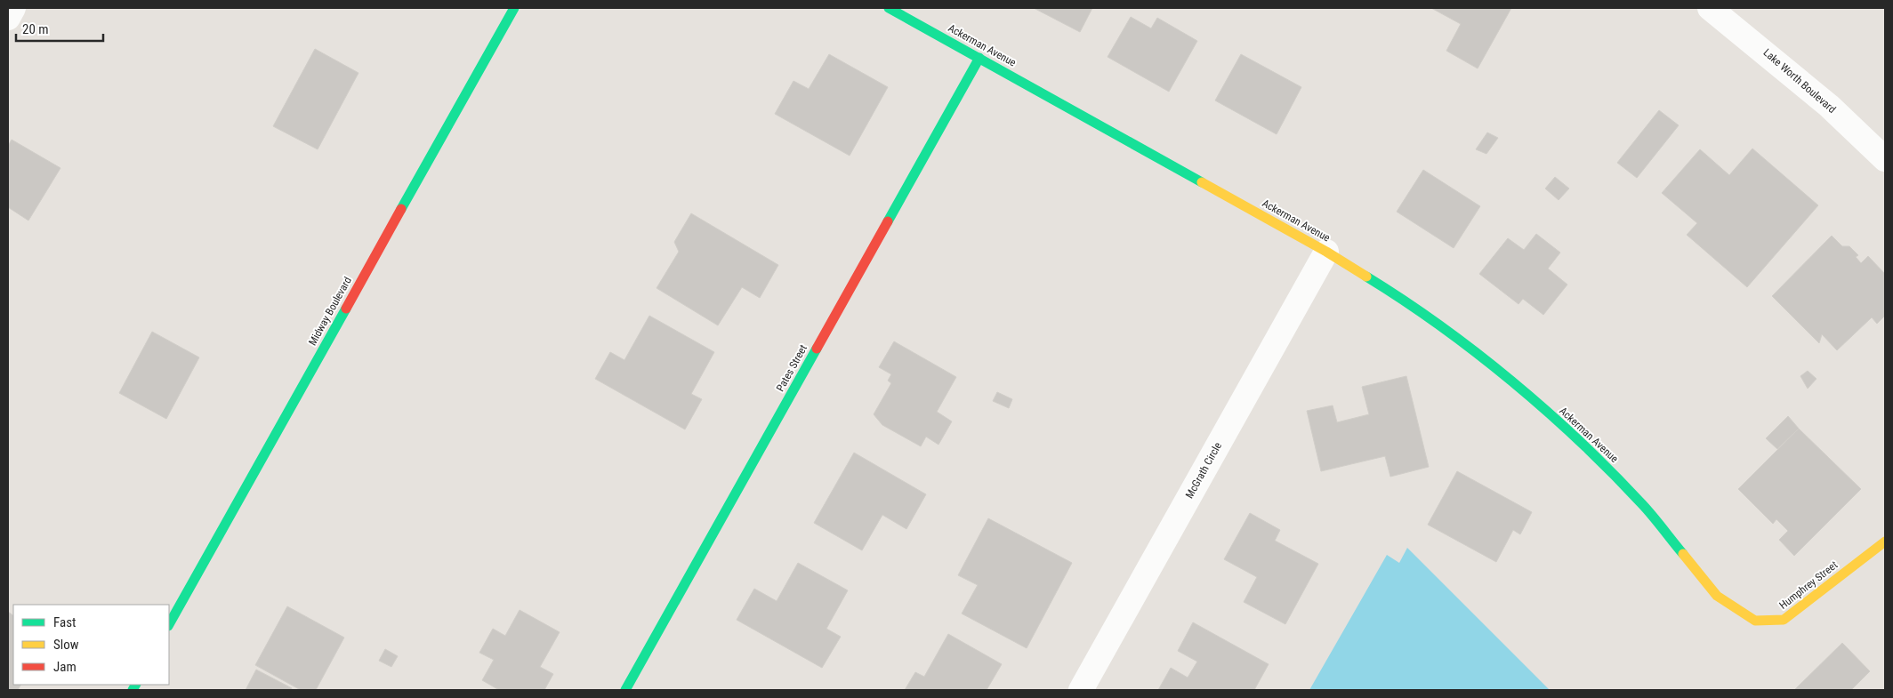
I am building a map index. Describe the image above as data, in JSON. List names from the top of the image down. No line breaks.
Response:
{"streets":{"street":["Ackerman Avenue","Lake Worth Boulevard","Midway Boulevard","Pates Street","McGrath Circle","Humphrey Street"]},"crossings":[["Ackerman Avenue","Pates Street"],["Ackerman Avenue","McGrath Circle"],["Ackerman Avenue","Humphrey Street"]],"legend":["Fast","Slow","Jam"],"scale_bar":"20 m"}
